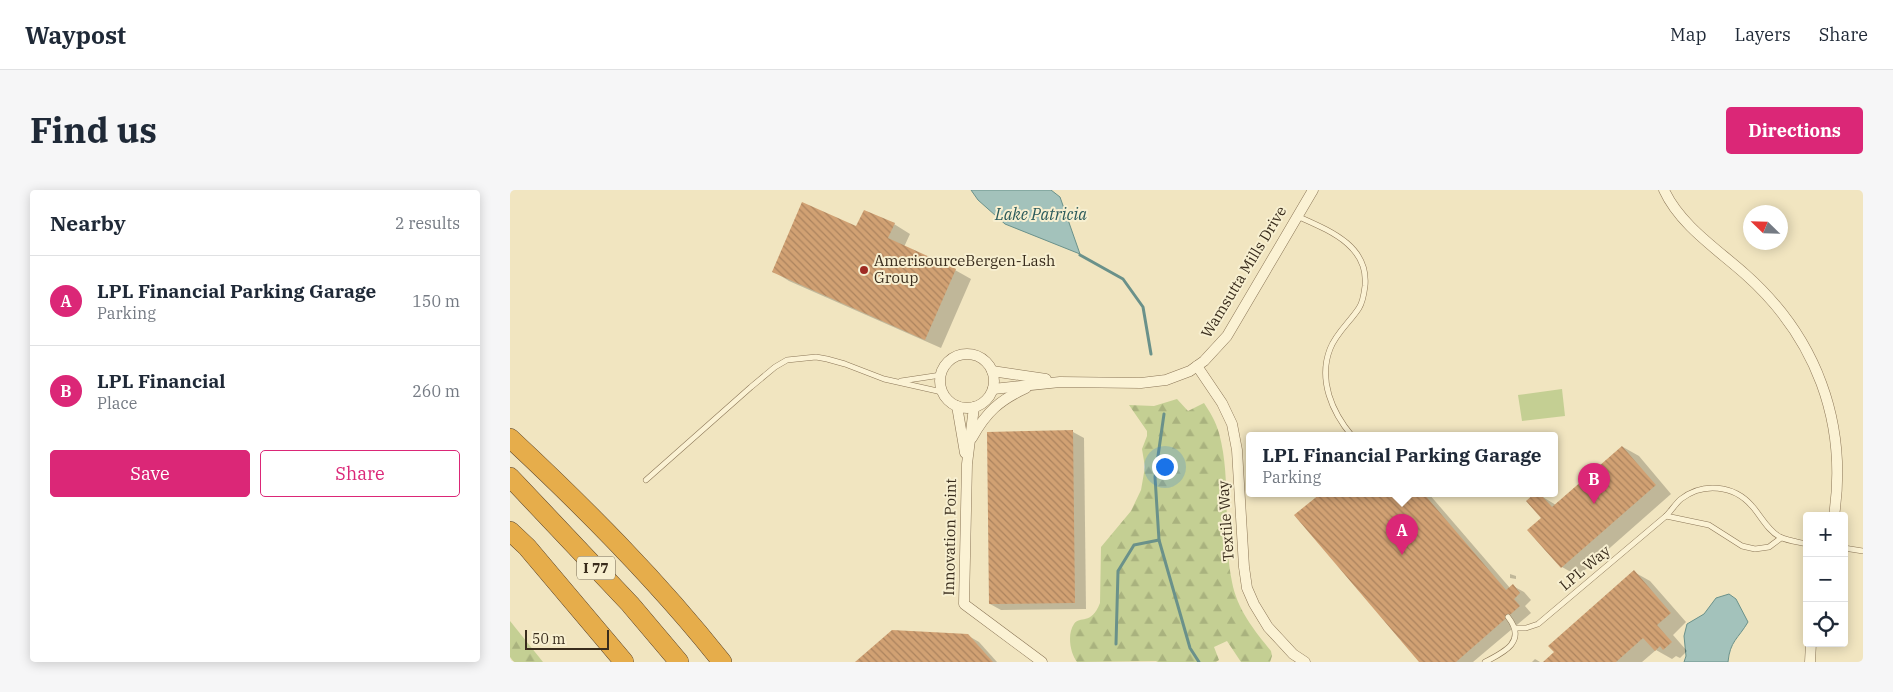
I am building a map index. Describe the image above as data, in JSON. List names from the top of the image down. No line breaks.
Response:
{"streets":{"highway":["I 77"],"street":["Wamsutta Mills Drive","Textile Way","Innovation Point"],"lane":["LPL Way"]},"crossings":[["Wamsutta Mills Drive","Textile Way"]],"water":["Lake Patricia"],"places":["AmerisourceBergen-Lash Group"],"scale_bar":"50 m","north":"top left","page":{"header":"Waypost","nav":["Map","Layers","Share"],"title":"Find us","buttons":["Directions",["Save","Share"]],"heading":["Nearby","2 results"],"list":[{"mark":"A","name":"LPL Financial Parking Garage","note":"Parking","value":"150 m"},{"mark":"B","name":"LPL Financial","note":"Place","value":"260 m"}],"popup":["LPL Financial Parking Garage","Parking"],"pins":["B","A"],"map_buttons":["+","−"],"scale":"50 m"}}
